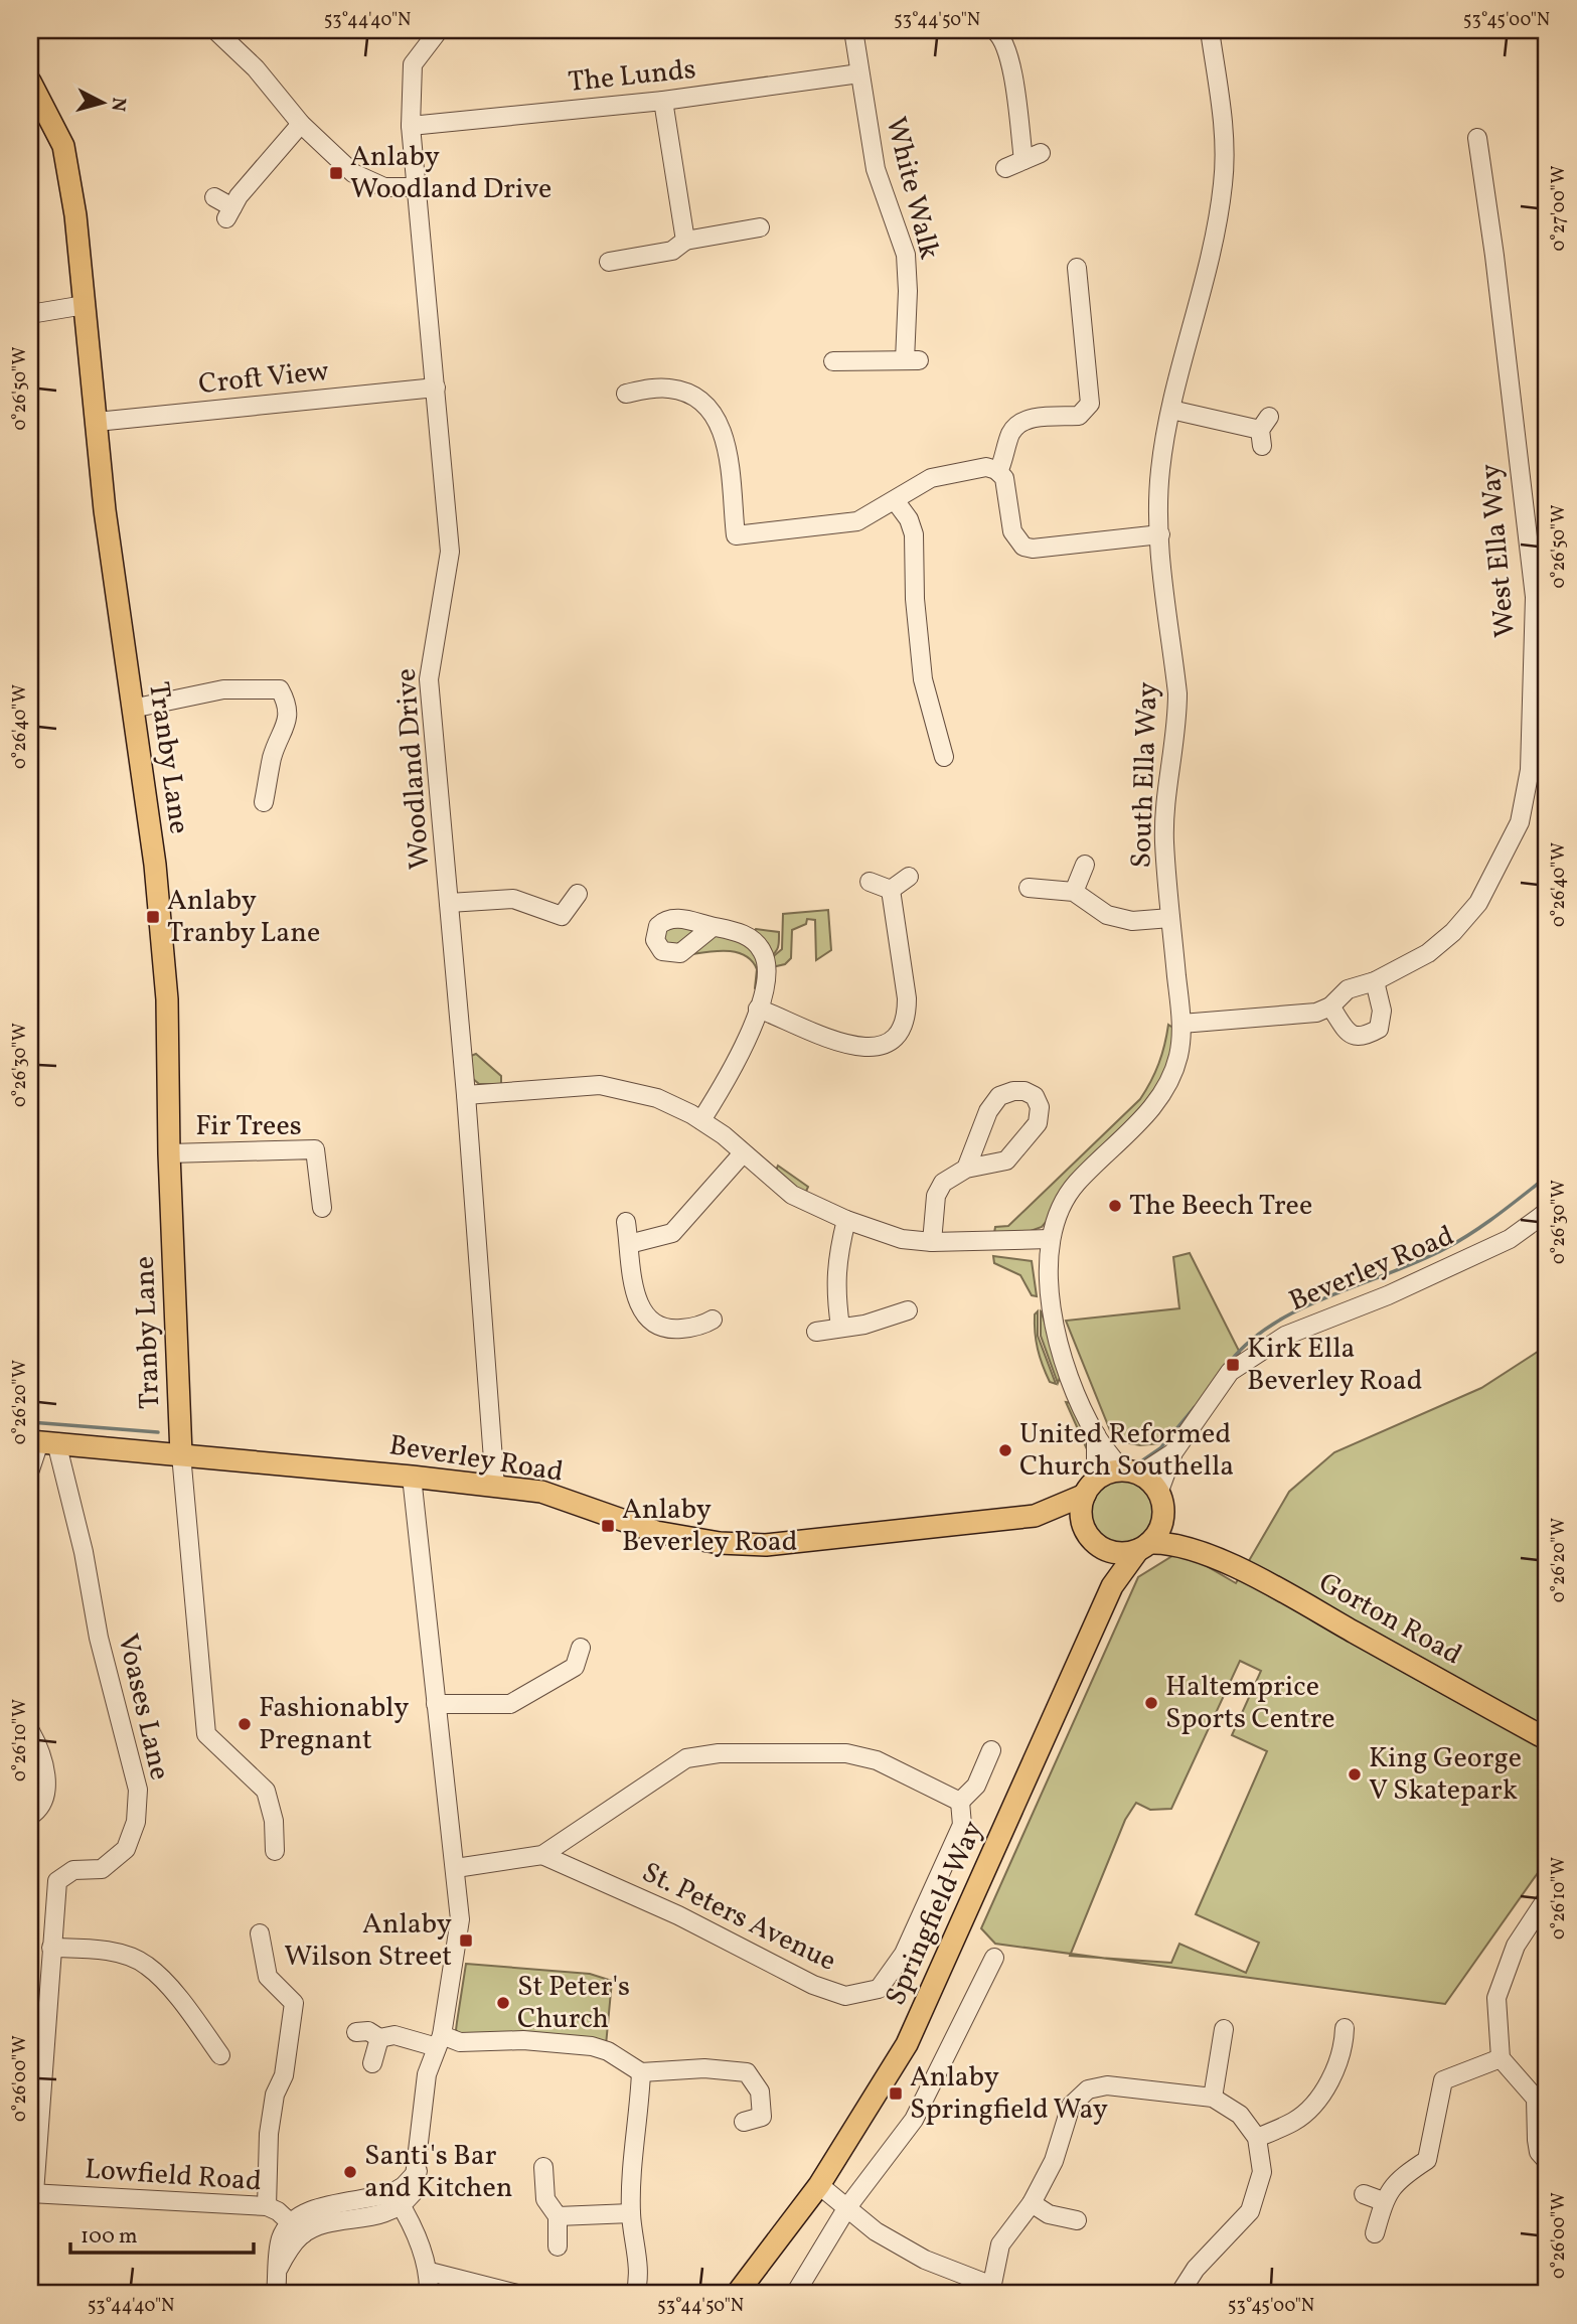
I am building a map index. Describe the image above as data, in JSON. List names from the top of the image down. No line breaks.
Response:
{"streets":{"main road":["Tranby Lane","Beverley Road","Gorton Road","Springfield Way"],"street":["The Lunds","White Walk","Croft View","West Ella Way","Woodland Drive","South Ella Way","Fir Trees","Voases Lane","St. Peters Avenue","Lowfield Road"]},"crossings":[["The Lunds","White Walk"],["The Lunds","Woodland Drive"],["Croft View","Tranby Lane"],["Croft View","Woodland Drive"],["West Ella Way","South Ella Way"],["Tranby Lane","Fir Trees"],["Tranby Lane","Beverley Road"],["Woodland Drive","Beverley Road"],["South Ella Way","Beverley Road"],["South Ella Way","Gorton Road"],["South Ella Way","Springfield Way"],["Beverley Road","Gorton Road"],["Beverley Road","Voases Lane"],["Beverley Road","Springfield Way"],["Gorton Road","Springfield Way"],["Voases Lane","Lowfield Road"]],"places":{"transit":["Anlaby Woodland Drive","Anlaby Tranby Lane","Kirk Ella Beverley Road","Anlaby Beverley Road","Anlaby Wilson Street","Anlaby Springfield Way"],"other":["The Beech Tree","United Reformed Church Southella","Haltemprice Sports Centre","Fashionably Pregnant","King George V Skatepark","St Peter's Church","Santi's Bar and Kitchen"]},"scale_bar":"100 m","north":"right","coordinates":["53°44'40\"N","53°44'50\"N","53°45'00\"N","0°27'00\"W","0°26'50\"W","0°26'40\"W","0°26'30\"W","0°26'20\"W","0°26'10\"W","0°26'00\"W"]}
